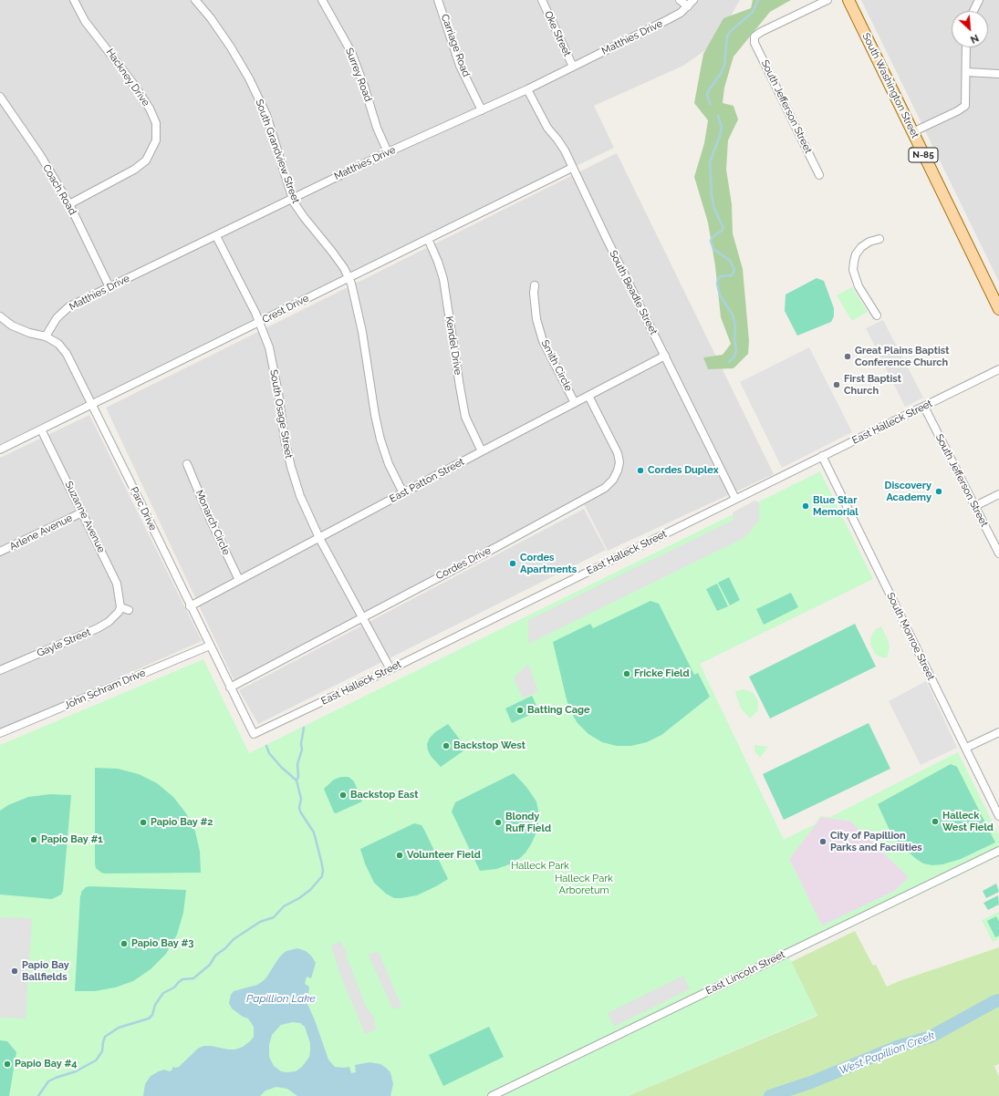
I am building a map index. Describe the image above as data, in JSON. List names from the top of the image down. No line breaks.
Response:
{"streets":{"main road":["South Washington Street","N-85"],"street":["Oke Street","Matthies Drive","Carriage Road","Surrey Road","Hackney Drive","South Jefferson Street","South Grandview Street","Coach Road","South Beadle Street","Crest Drive","Kendel Drive","Smith Circle","South Osage Street","East Halleck Street","East Patton Street","Parc Drive","Suzanne Avenue","Monarch Circle","Arlene Avenue","Cordes Drive","South Monroe Street","Gayle Street","John Schram Drive","East Lincoln Street"]},"crossings":[["Oke Street","Matthies Drive"],["Matthies Drive","Carriage Road"],["Matthies Drive","Surrey Road"],["Matthies Drive","South Grandview Street"],["Matthies Drive","Coach Road"],["Matthies Drive","South Beadle Street"],["Matthies Drive","South Osage Street"],["Matthies Drive","Parc Drive"],["Hackney Drive","Coach Road"],["South Jefferson Street","East Halleck Street"],["South Grandview Street","Crest Drive"],["South Grandview Street","East Patton Street"],["South Beadle Street","Crest Drive"],["South Beadle Street","East Halleck Street"],["South Beadle Street","East Patton Street"],["Crest Drive","Kendel Drive"],["Crest Drive","South Osage Street"],["Crest Drive","Parc Drive"],["Crest Drive","Suzanne Avenue"],["Kendel Drive","East Patton Street"],["Smith Circle","East Patton Street"],["South Osage Street","East Halleck Street"],["South Osage Street","East Patton Street"],["South Osage Street","Cordes Drive"],["East Halleck Street","Parc Drive"],["East Halleck Street","South Monroe Street"],["East Patton Street","Parc Drive"],["East Patton Street","Monarch Circle"],["East Patton Street","Cordes Drive"],["Parc Drive","Cordes Drive"],["Parc Drive","John Schram Drive"],["Suzanne Avenue","Arlene Avenue"],["Suzanne Avenue","Gayle Street"]],"water":["Papillion Lake","West Papillion Creek"],"parks":["Halleck Park","Halleck Park Arboretum"],"places":["Great Plains Baptist Conference Church","First Baptist Church","Cordes Duplex","Discovery Academy","Blue Star Memorial","Cordes Apartments","Fricke Field","Batting Cage","Backstop West","Backstop East","Halleck West Field","Papio Bay #2","Blondy Ruff Field","Papio Bay #1","City of Papillion Parks and Facilities","Volunteer Field","Papio Bay #3","Papio Bay Ballfields","Papio Bay #4"],"north":"bottom right"}
